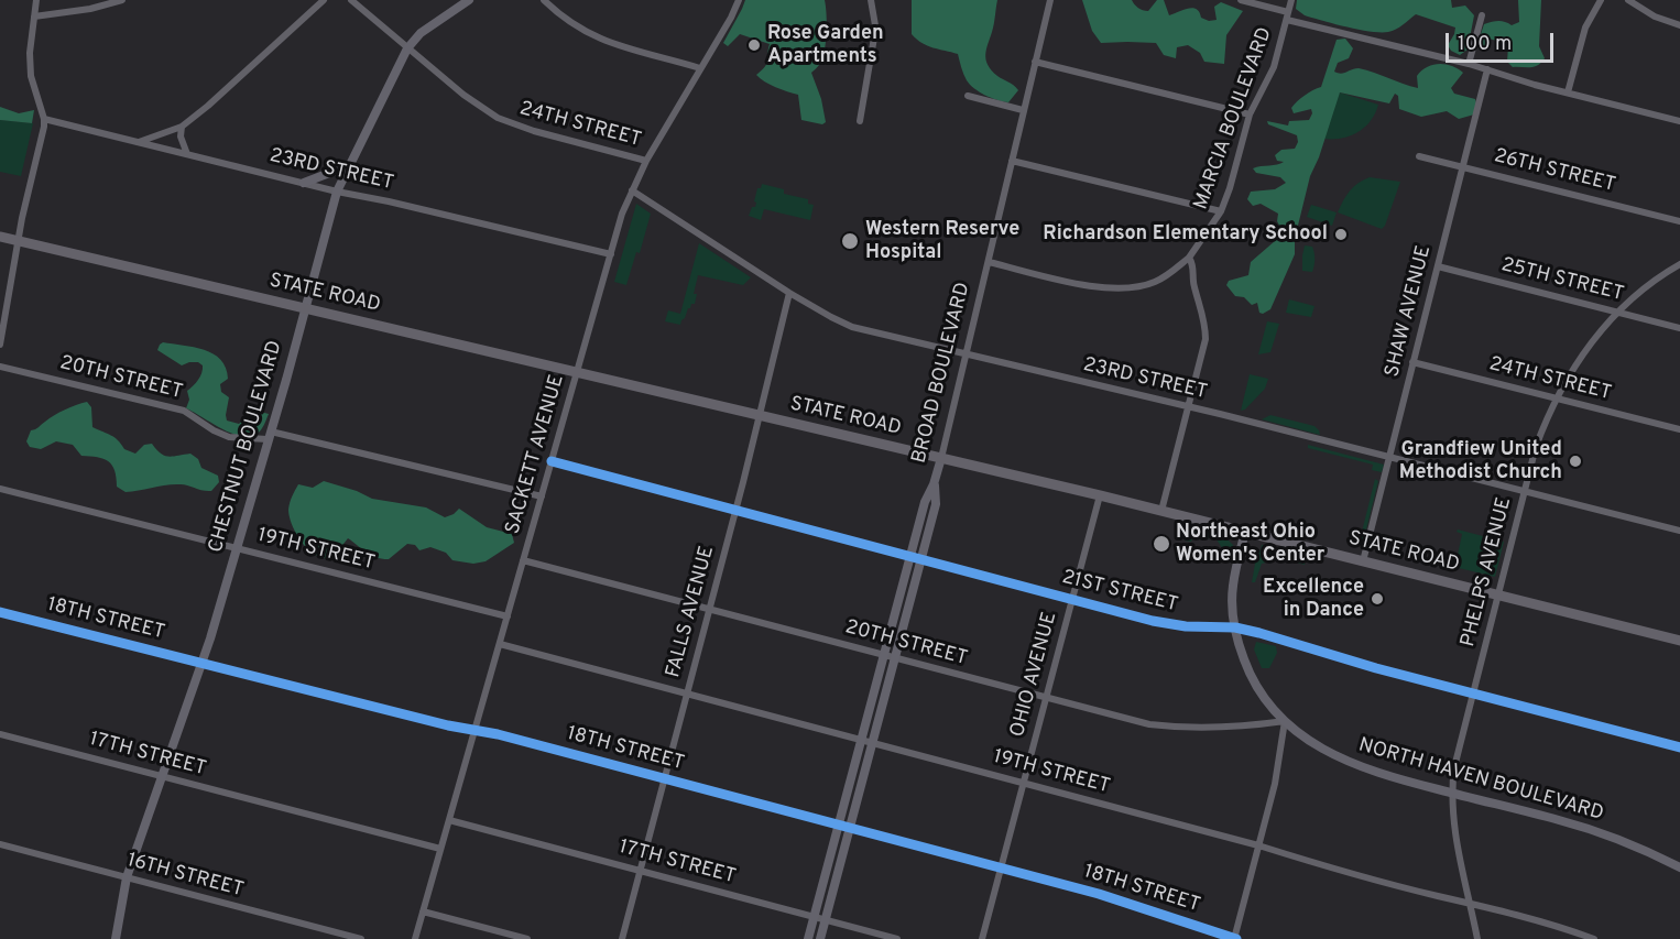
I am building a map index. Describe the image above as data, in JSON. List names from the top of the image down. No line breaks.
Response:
{"streets":{"main road":["STATE ROAD"],"street":["MARCIA BOULEVARD","24TH STREET","23RD STREET","26TH STREET","25TH STREET","SHAW AVENUE","BROAD BOULEVARD","20TH STREET","CHESTNUT BOULEVARD","SACKETT AVENUE","19TH STREET","PHELPS AVENUE","21ST STREET","FALLS AVENUE","18TH STREET","OHIO AVENUE","17TH STREET","NORTH HAVEN BOULEVARD","16TH STREET"]},"crossings":[["24TH STREET","SHAW AVENUE"],["24TH STREET","CHESTNUT BOULEVARD"],["24TH STREET","SACKETT AVENUE"],["24TH STREET","PHELPS AVENUE"],["23RD STREET","SHAW AVENUE"],["23RD STREET","BROAD BOULEVARD"],["23RD STREET","CHESTNUT BOULEVARD"],["23RD STREET","SACKETT AVENUE"],["23RD STREET","PHELPS AVENUE"],["23RD STREET","FALLS AVENUE"],["26TH STREET","SHAW AVENUE"],["25TH STREET","SHAW AVENUE"],["25TH STREET","PHELPS AVENUE"],["STATE ROAD","SHAW AVENUE"],["STATE ROAD","BROAD BOULEVARD"],["STATE ROAD","CHESTNUT BOULEVARD"],["STATE ROAD","SACKETT AVENUE"],["STATE ROAD","PHELPS AVENUE"],["STATE ROAD","FALLS AVENUE"],["STATE ROAD","OHIO AVENUE"],["STATE ROAD","NORTH HAVEN BOULEVARD"],["BROAD BOULEVARD","20TH STREET"],["BROAD BOULEVARD","19TH STREET"],["BROAD BOULEVARD","21ST STREET"],["BROAD BOULEVARD","18TH STREET"],["BROAD BOULEVARD","17TH STREET"],["20TH STREET","CHESTNUT BOULEVARD"],["20TH STREET","SACKETT AVENUE"],["20TH STREET","FALLS AVENUE"],["20TH STREET","OHIO AVENUE"],["20TH STREET","NORTH HAVEN BOULEVARD"],["CHESTNUT BOULEVARD","19TH STREET"],["CHESTNUT BOULEVARD","18TH STREET"],["CHESTNUT BOULEVARD","17TH STREET"],["CHESTNUT BOULEVARD","16TH STREET"],["SACKETT AVENUE","19TH STREET"],["SACKETT AVENUE","21ST STREET"],["SACKETT AVENUE","18TH STREET"],["SACKETT AVENUE","17TH STREET"],["19TH STREET","PHELPS AVENUE"],["19TH STREET","FALLS AVENUE"],["19TH STREET","OHIO AVENUE"],["PHELPS AVENUE","21ST STREET"],["PHELPS AVENUE","NORTH HAVEN BOULEVARD"],["21ST STREET","FALLS AVENUE"],["21ST STREET","OHIO AVENUE"],["21ST STREET","NORTH HAVEN BOULEVARD"],["FALLS AVENUE","18TH STREET"],["FALLS AVENUE","17TH STREET"],["18TH STREET","OHIO AVENUE"]],"places":["Rose Garden Apartments","Richardson Elementary School","Western Reserve Hospital","Grandfiew United Methodist Church","Northeast Ohio Women's Center","Excellence in Dance"],"scale_bar":"100 m"}
